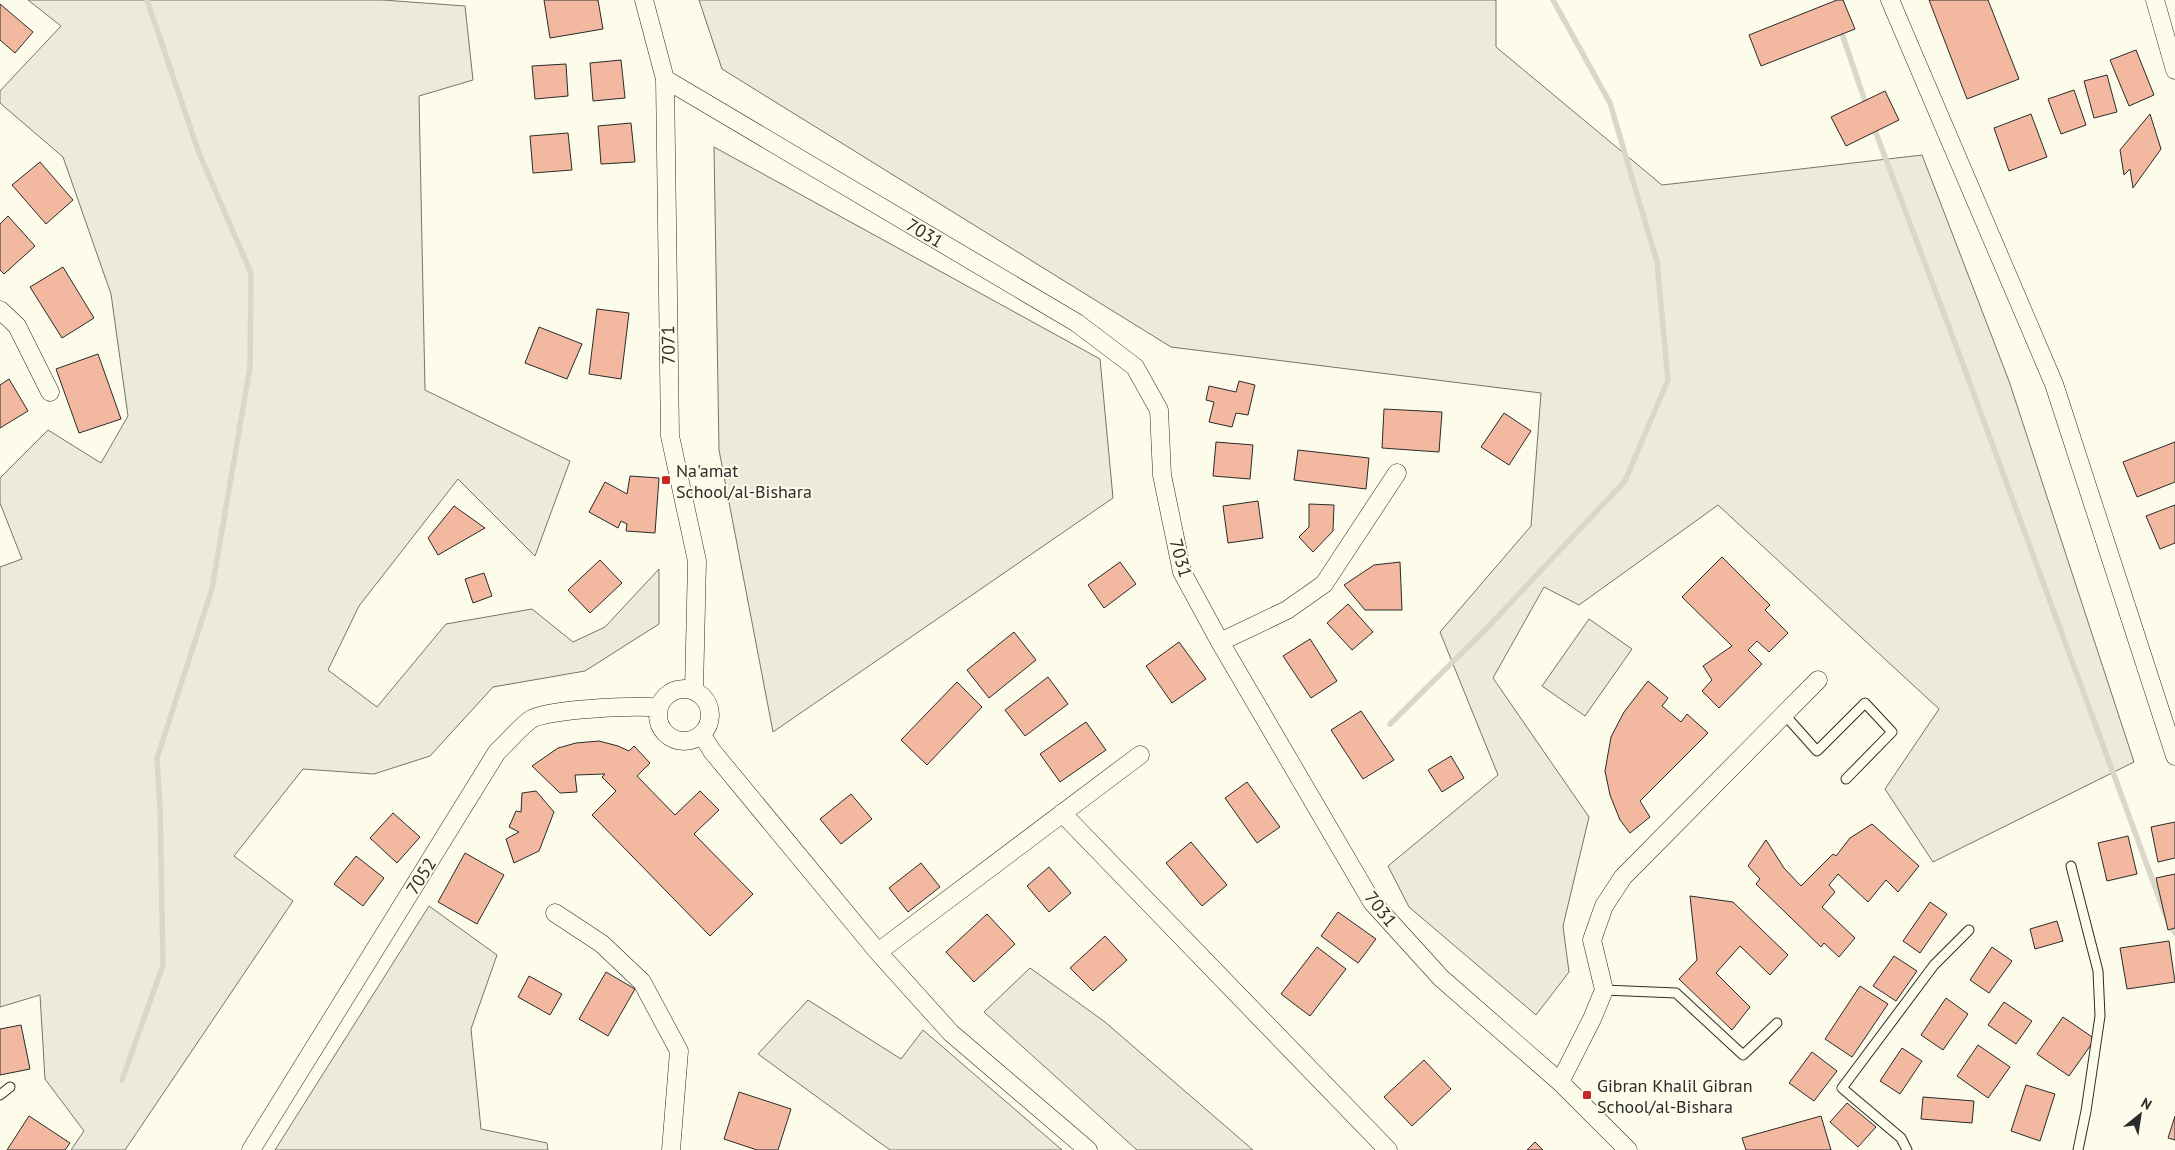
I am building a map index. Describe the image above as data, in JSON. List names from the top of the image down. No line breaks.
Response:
{"streets":{"street":["7031","7071","7052"]},"crossings":[["7031","7071"],["7071","7052"]],"places":{"transit":["Na'amat School/al-Bishara","Gibran Khalil Gibran School/al-Bishara"]},"north":"top right"}
